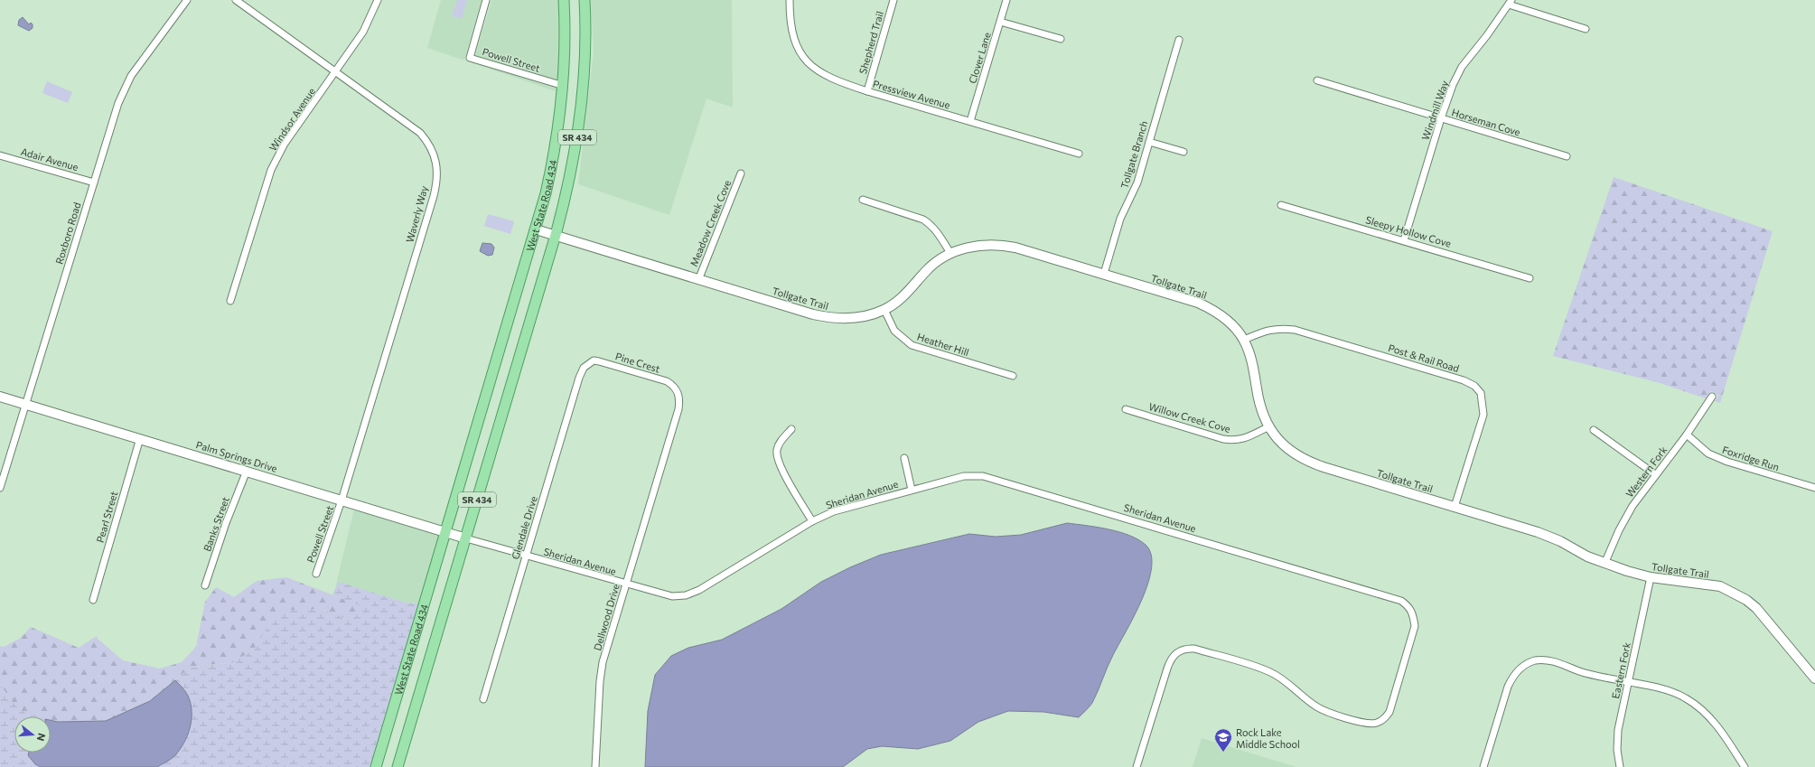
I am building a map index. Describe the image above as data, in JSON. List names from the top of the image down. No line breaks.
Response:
{"streets":{"main road":["SR 434","West State Road 434"],"street":["Shepherd Trail","Clover Lane","Powell Street","Pressview Avenue","Windmill Way","Windsor Avenue","Horseman Cove","Tollgate Branch","Adair Avenue","Waverly Way","Meadow Creek Cove","Sleepy Hollow Cove","Roxboro Road","Tollgate Trail","Heather Hill","Post & Rail Road","Pine Crest","Willow Creek Cove","Palm Springs Drive","Foxridge Run","Western Fork","Sheridan Avenue","Pearl Street","Banks Street","Glendale Drive","Dellwood Drive","Eastern Fork"]},"crossings":[["Shepherd Trail","Pressview Avenue"],["Clover Lane","Pressview Avenue"],["Powell Street","West State Road 434"],["Powell Street","Waverly Way"],["Powell Street","Palm Springs Drive"],["Windmill Way","Horseman Cove"],["Windmill Way","Sleepy Hollow Cove"],["Windsor Avenue","Waverly Way"],["SR 434","Tollgate Trail"],["SR 434","Palm Springs Drive"],["SR 434","Sheridan Avenue"],["Tollgate Branch","Tollgate Trail"],["Adair Avenue","Roxboro Road"],["West State Road 434","Tollgate Trail"],["West State Road 434","Palm Springs Drive"],["Waverly Way","Palm Springs Drive"],["Meadow Creek Cove","Tollgate Trail"],["Roxboro Road","Palm Springs Drive"],["Tollgate Trail","Heather Hill"],["Tollgate Trail","Post & Rail Road"],["Tollgate Trail","Willow Creek Cove"],["Tollgate Trail","Western Fork"],["Tollgate Trail","Eastern Fork"],["Pine Crest","Glendale Drive"],["Pine Crest","Dellwood Drive"],["Palm Springs Drive","Sheridan Avenue"],["Palm Springs Drive","Pearl Street"],["Palm Springs Drive","Banks Street"],["Foxridge Run","Western Fork"],["Sheridan Avenue","Glendale Drive"],["Sheridan Avenue","Dellwood Drive"]],"places":{"school or university":["Rock Lake Middle School"]},"north":"right"}
